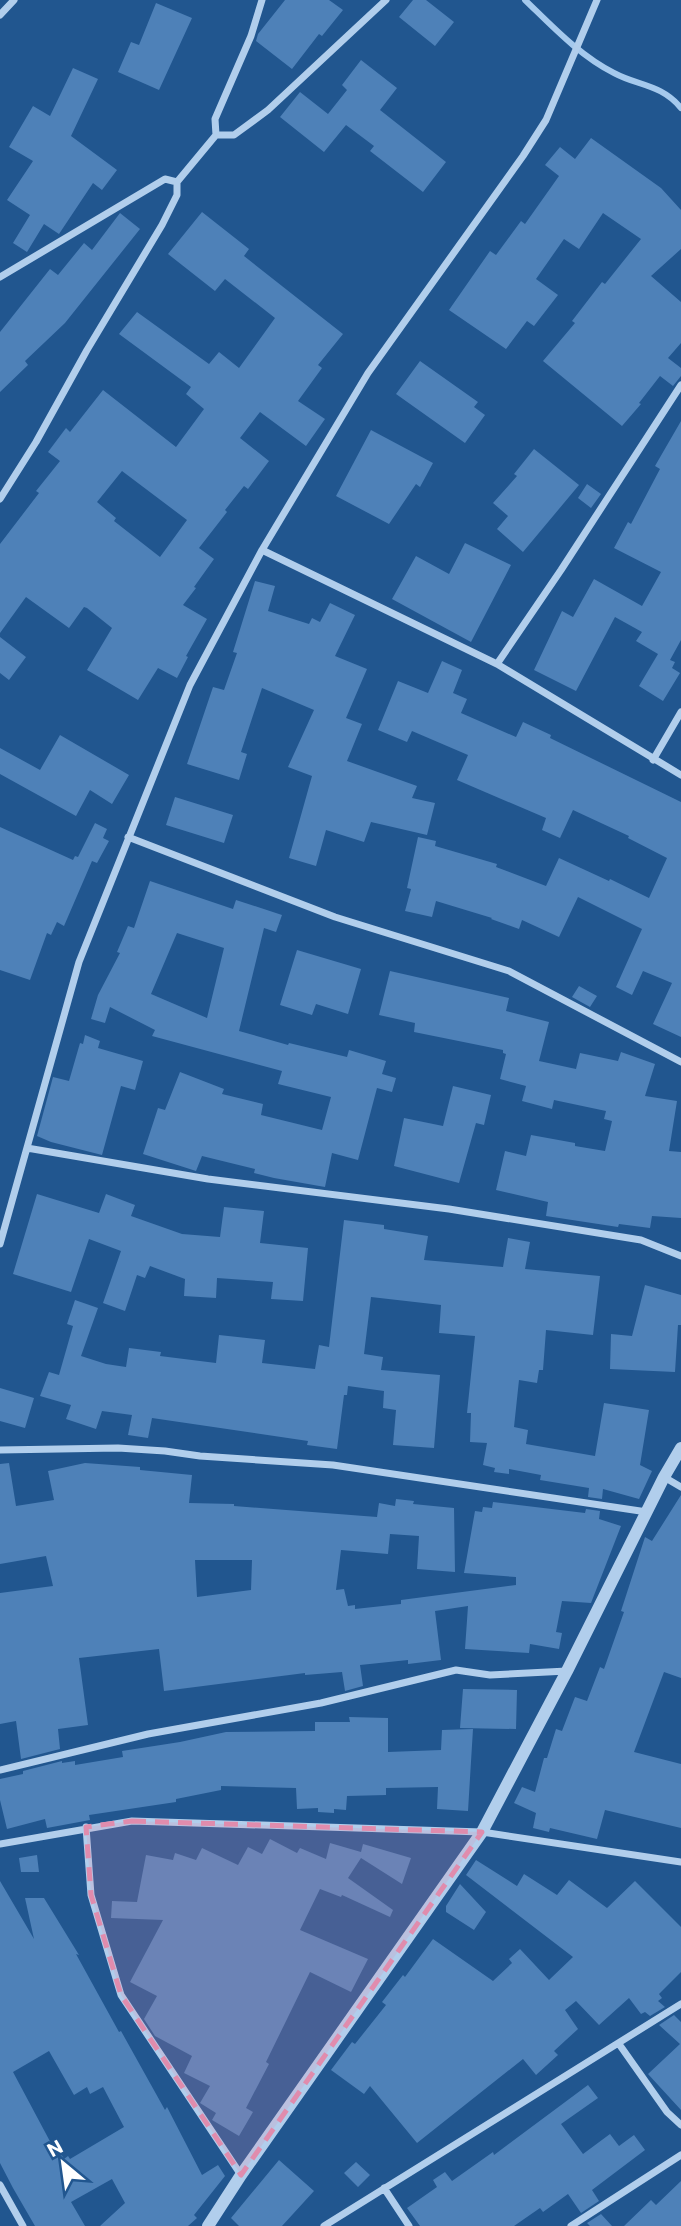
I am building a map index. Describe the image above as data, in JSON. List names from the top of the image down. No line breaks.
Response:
{"north":"top left"}
